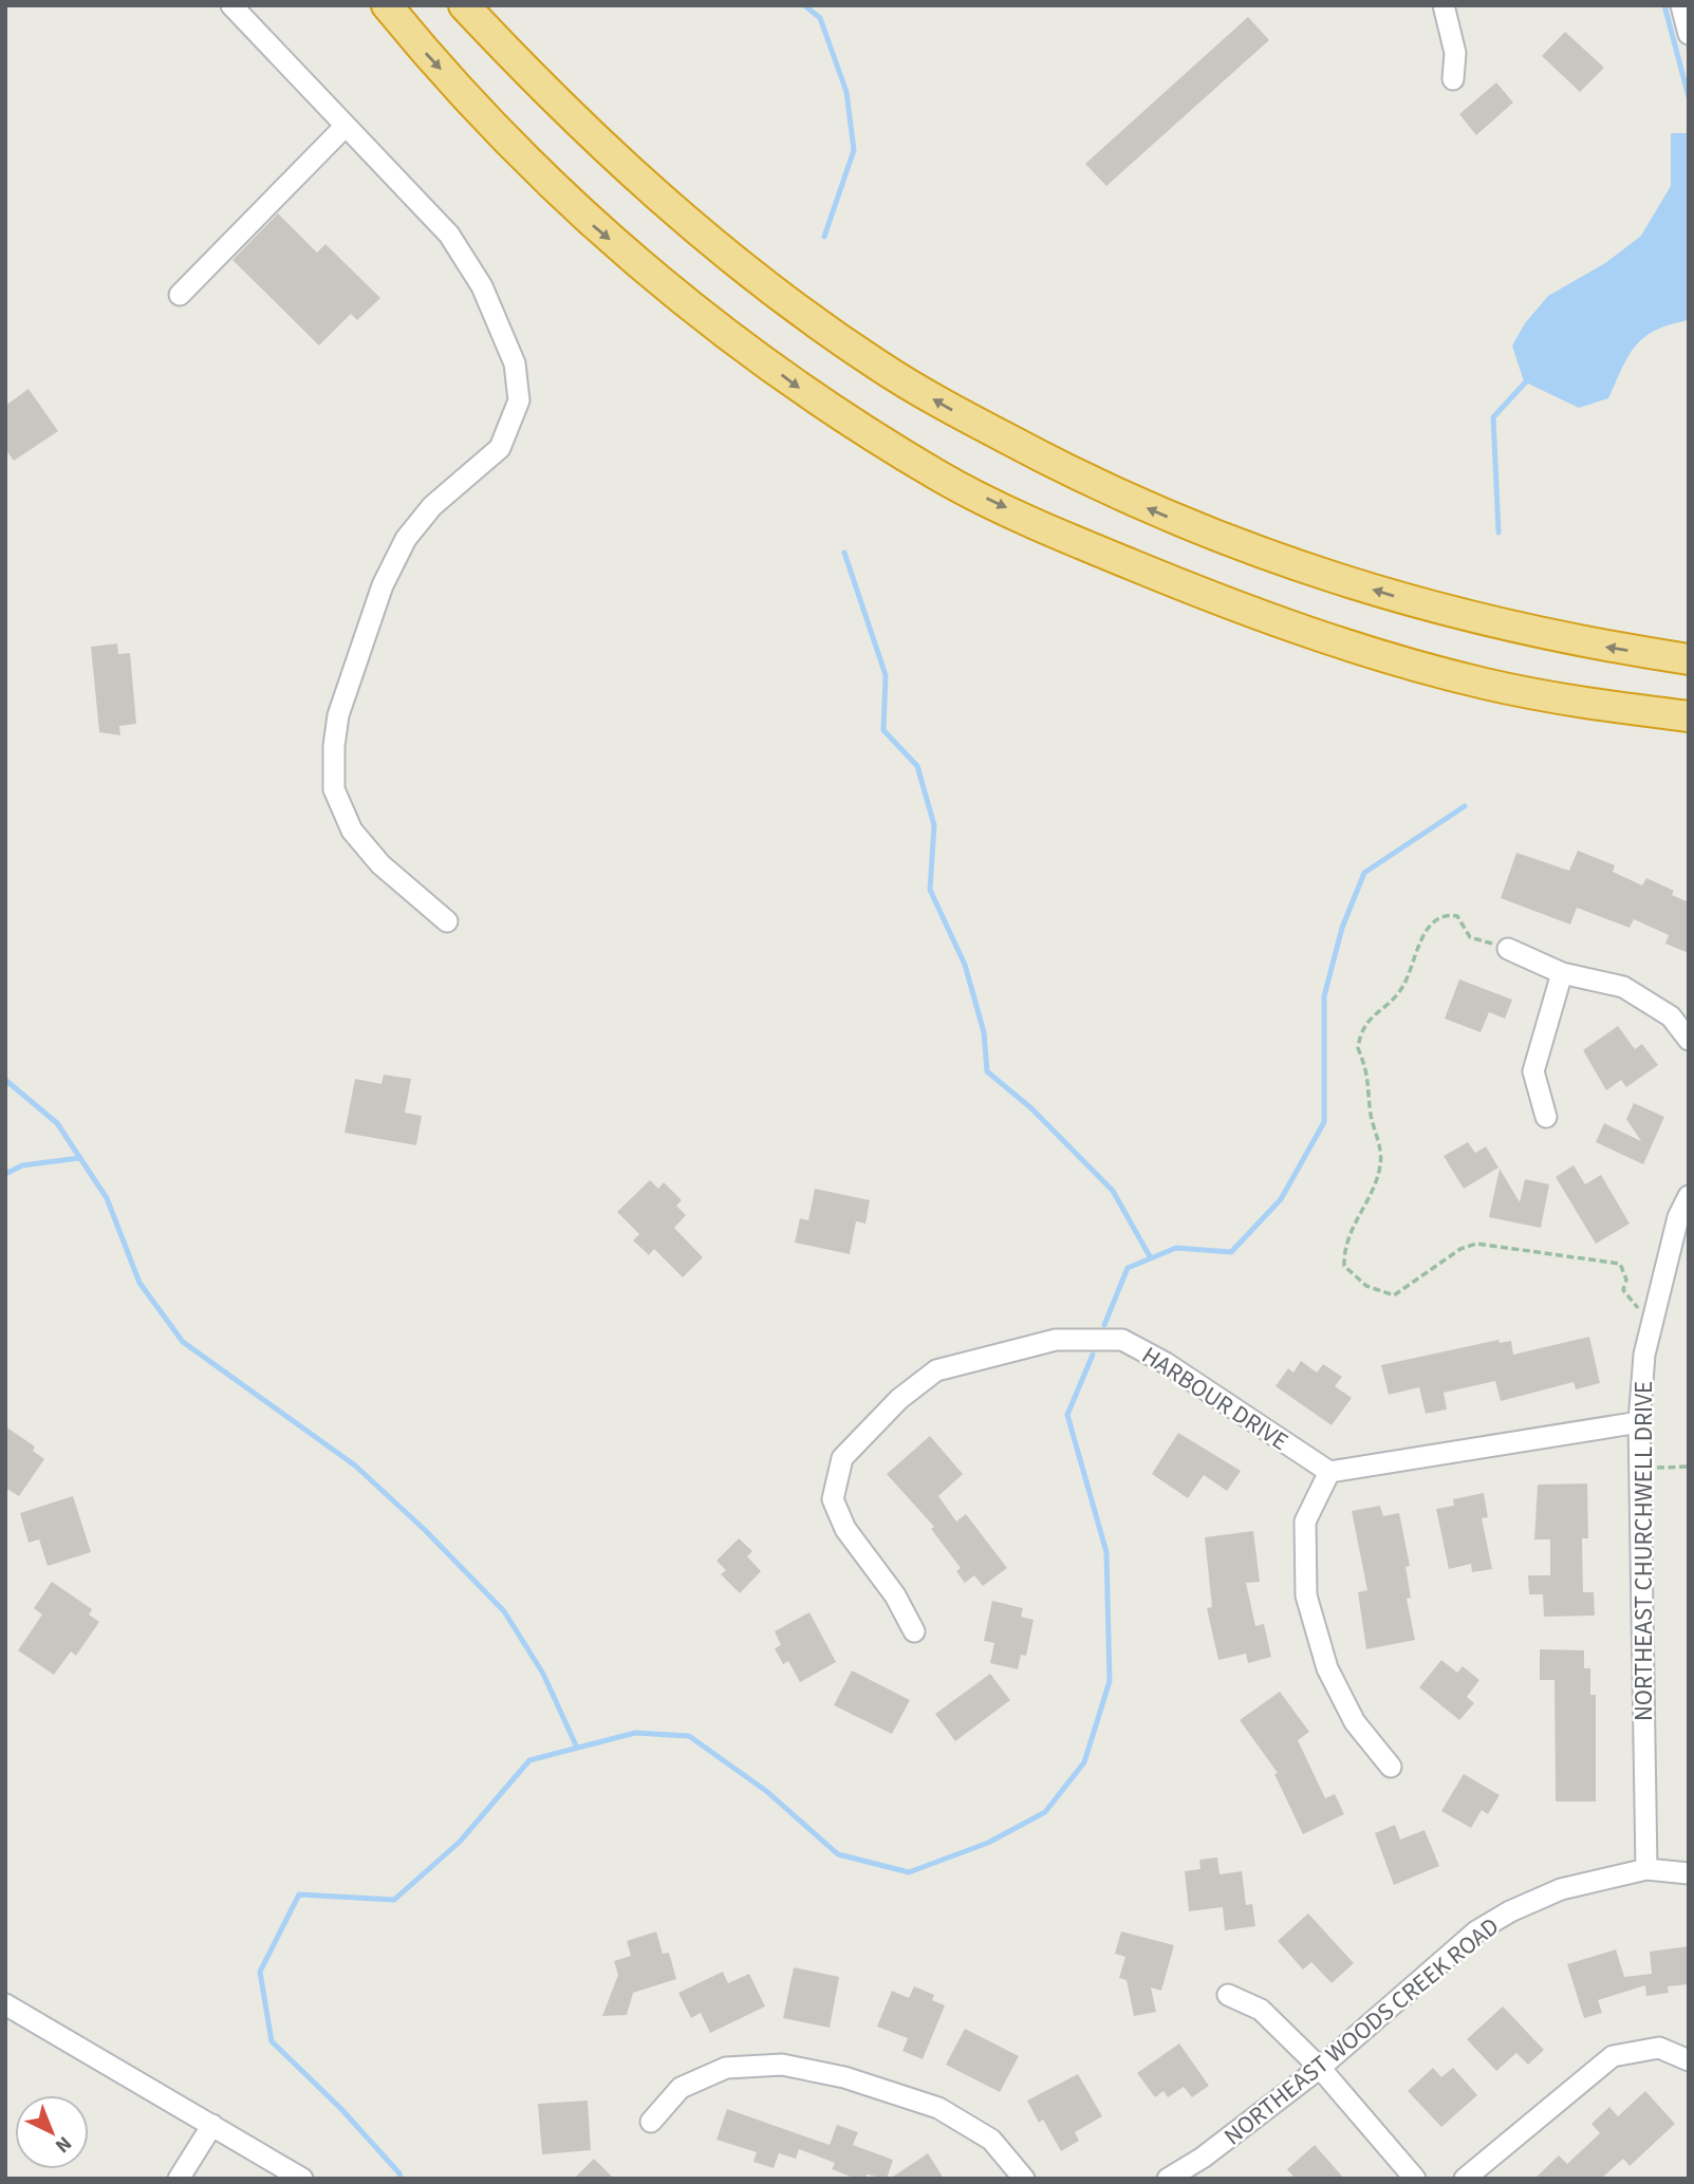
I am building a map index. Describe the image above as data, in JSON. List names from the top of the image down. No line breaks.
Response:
{"streets":{"street":["HARBOUR DRIVE","NORTHEAST CHURCHWELL DRIVE","NORTHEAST WOODS CREEK ROAD"]},"crossings":[["NORTHEAST CHURCHWELL DRIVE","NORTHEAST WOODS CREEK ROAD"]],"north":"bottom right"}
